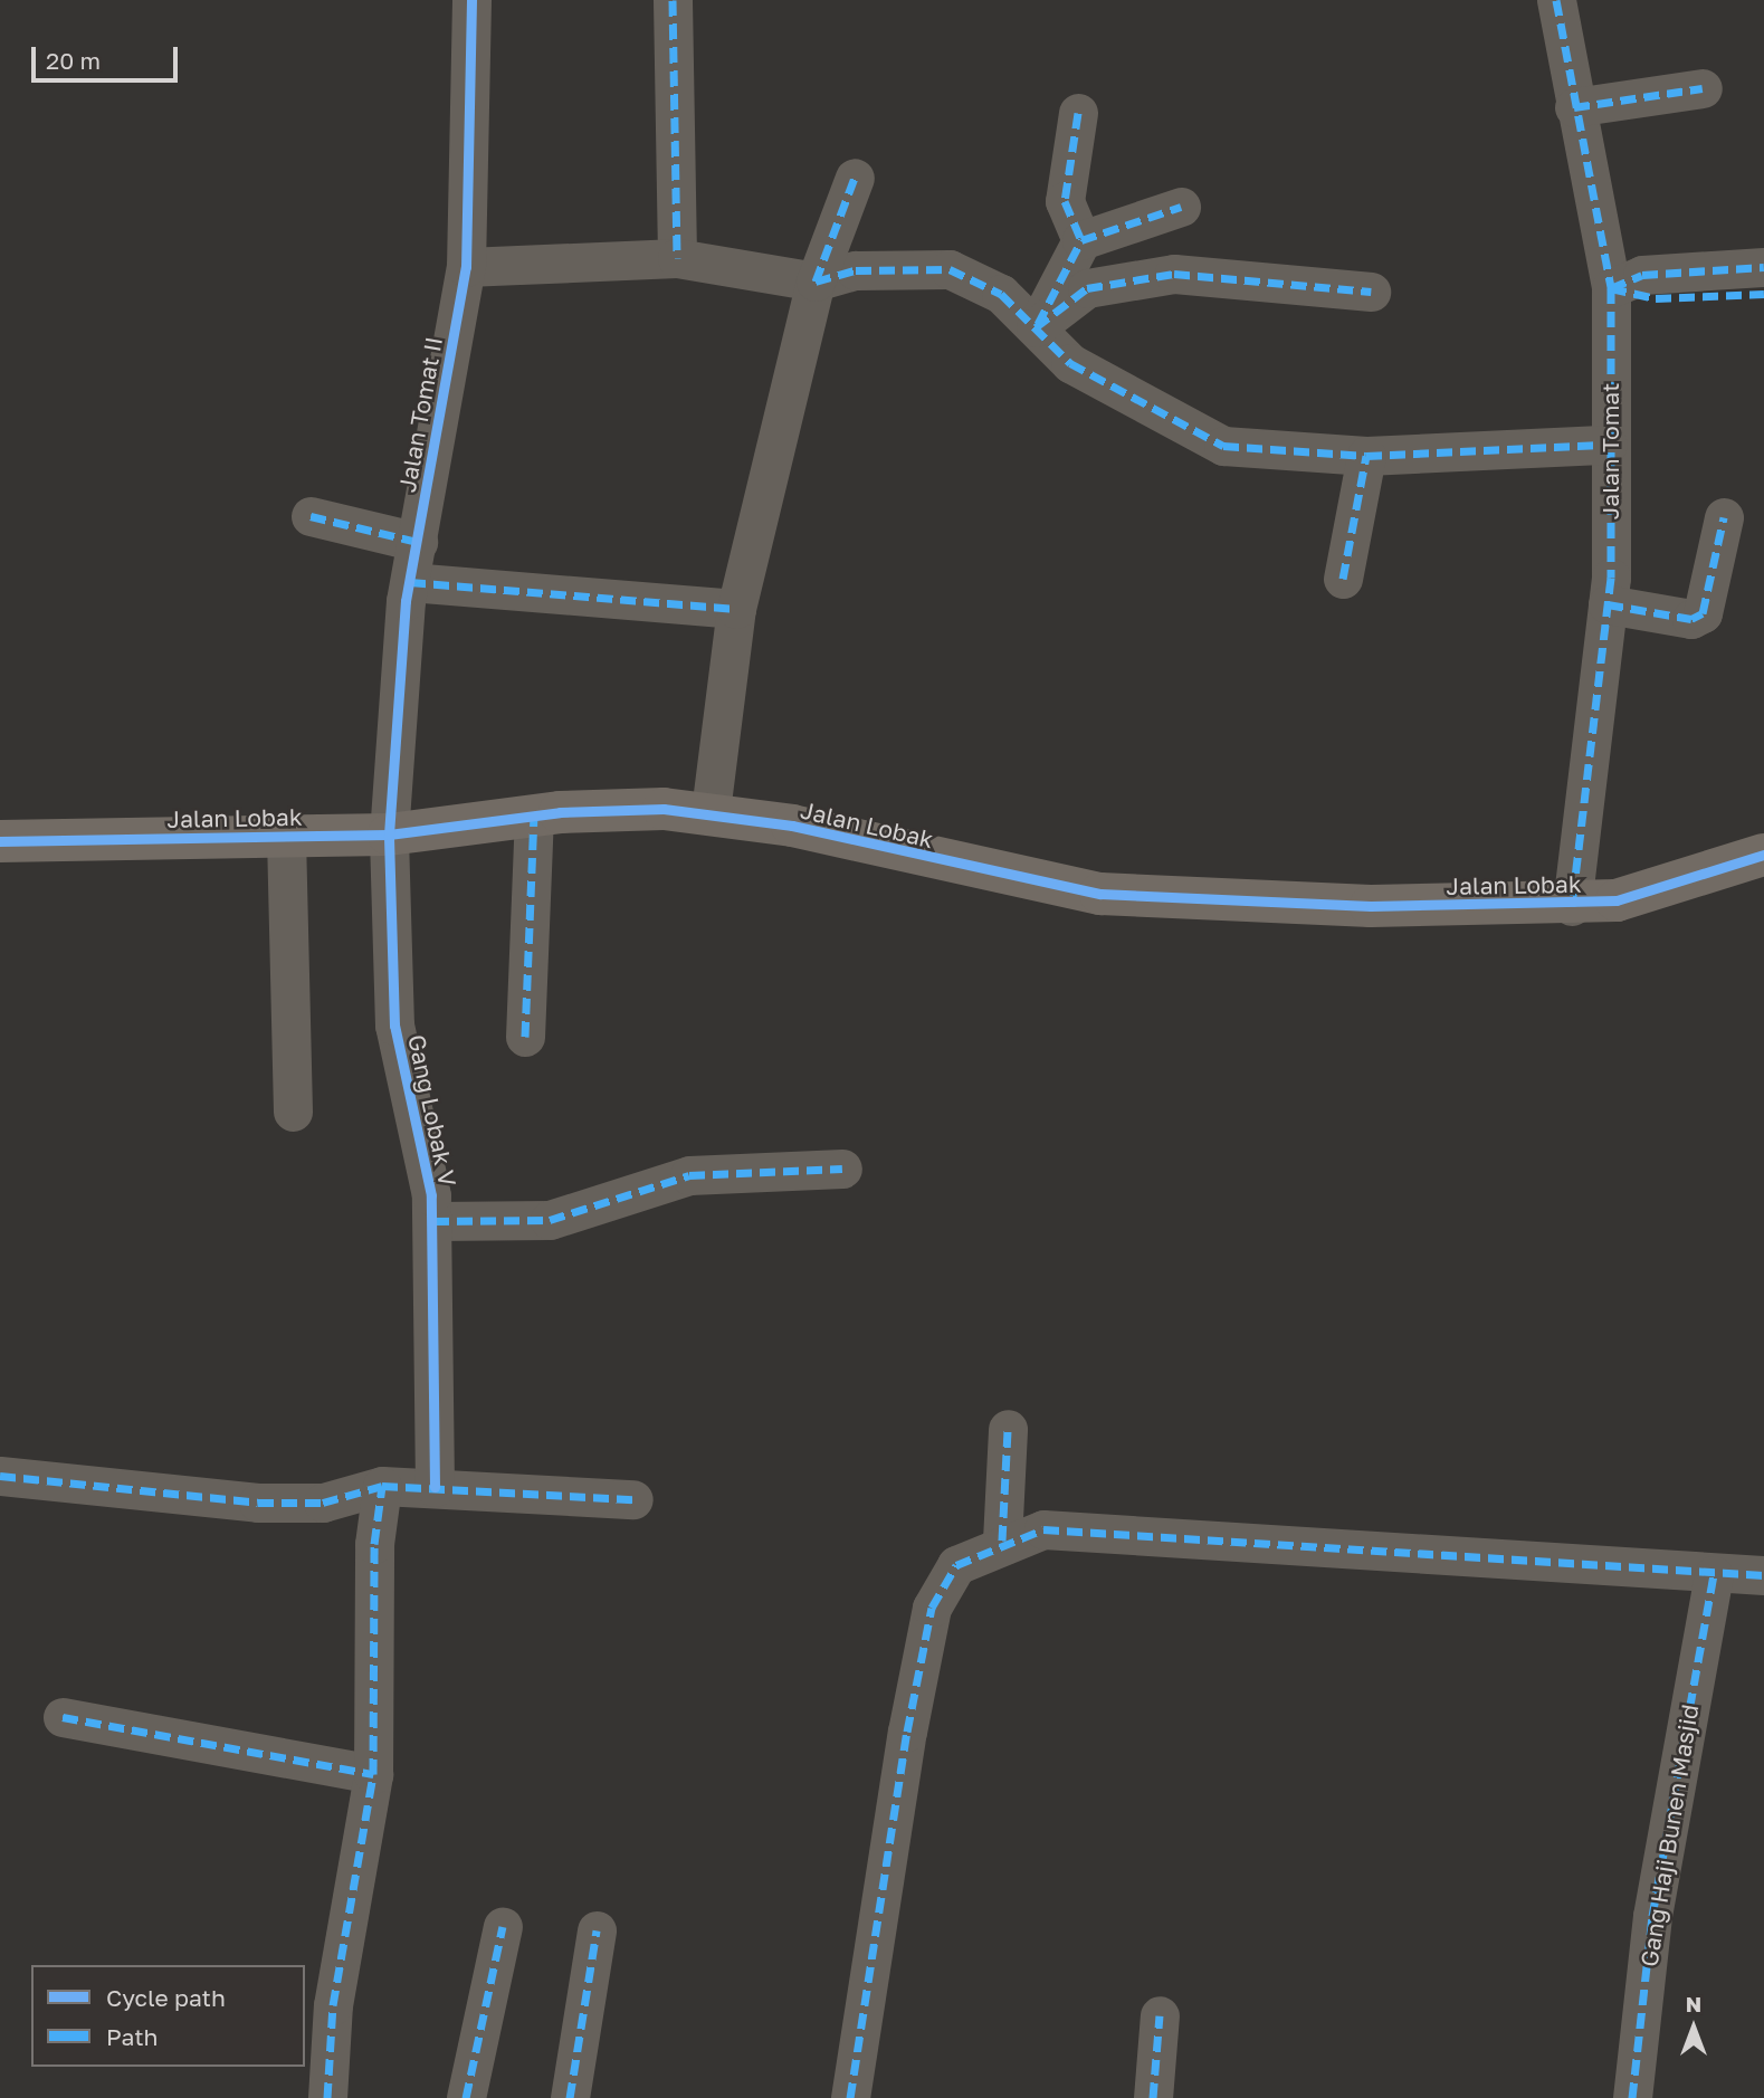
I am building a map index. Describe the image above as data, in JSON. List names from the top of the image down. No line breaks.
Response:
{"streets":{"street":["Jalan Tomat II","Jalan Tomat","Jalan Lobak","Gang Lobak V","Gang Haji Bunen Masjid"]},"crossings":[["Jalan Tomat II","Jalan Lobak"],["Jalan Tomat II","Gang Lobak V"],["Jalan Tomat","Jalan Lobak"],["Jalan Lobak","Gang Lobak V"]],"legend":["Cycle path","Path"],"scale_bar":"20 m","north":"top"}
